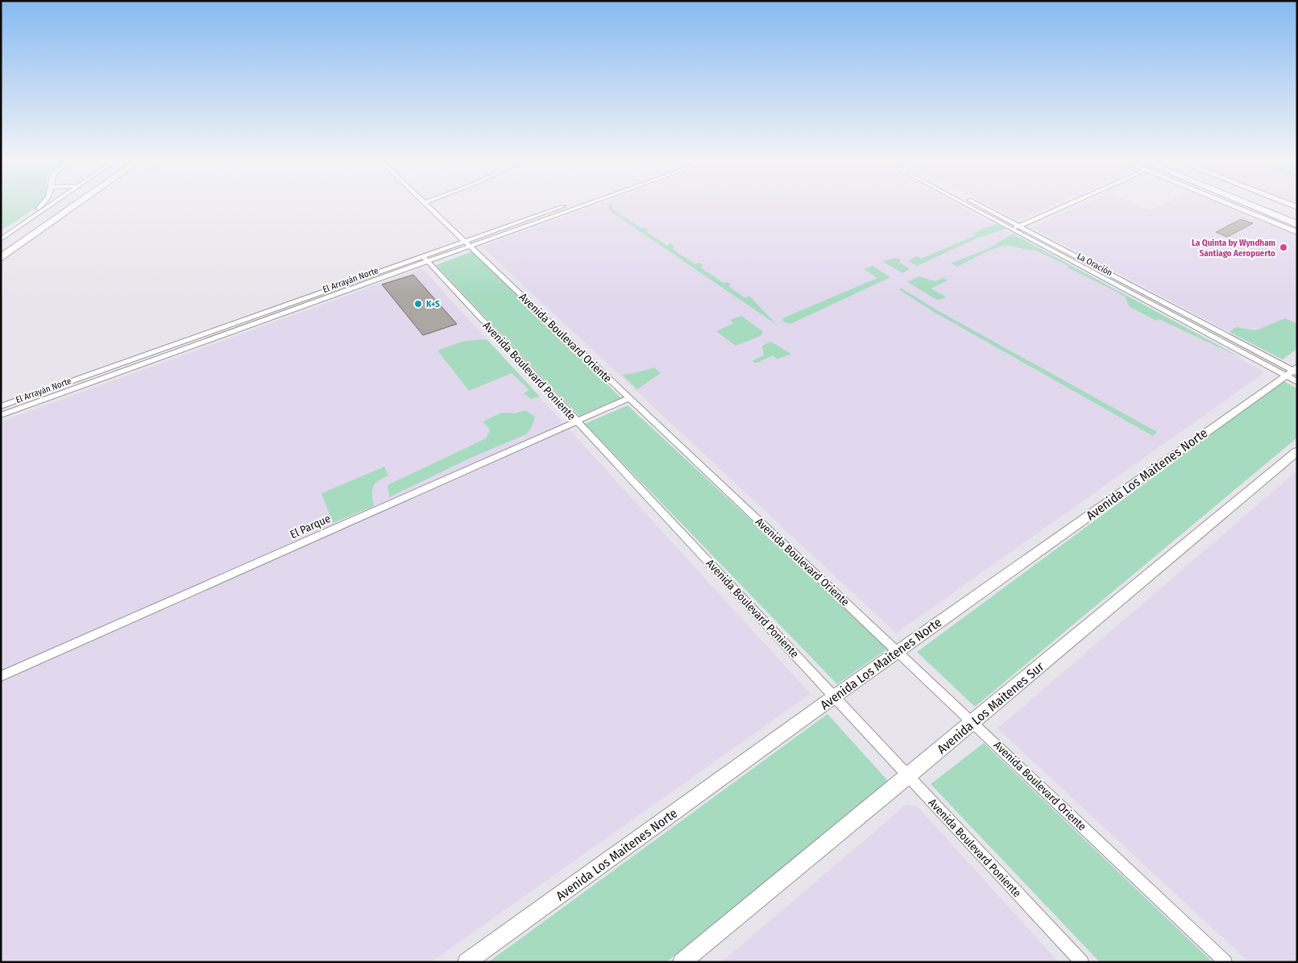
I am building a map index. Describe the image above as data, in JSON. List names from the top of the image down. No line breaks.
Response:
{"streets":{"street":["La Oración","El Arrayán Norte","Avenida Boulevard Oriente","Avenida Boulevard Poniente","Avenida Los Maitenes Norte","El Parque","Avenida Los Maitenes Sur"]},"crossings":[["La Oración","Avenida Los Maitenes Norte"],["El Arrayán Norte","Avenida Boulevard Oriente"],["El Arrayán Norte","Avenida Boulevard Poniente"],["Avenida Boulevard Oriente","Avenida Los Maitenes Norte"],["Avenida Boulevard Oriente","El Parque"],["Avenida Boulevard Oriente","Avenida Los Maitenes Sur"],["Avenida Boulevard Poniente","Avenida Los Maitenes Norte"],["Avenida Boulevard Poniente","El Parque"],["Avenida Boulevard Poniente","Avenida Los Maitenes Sur"]],"places":["La Quinta by Wyndham Santiago Aeropuerto","K+S"]}
